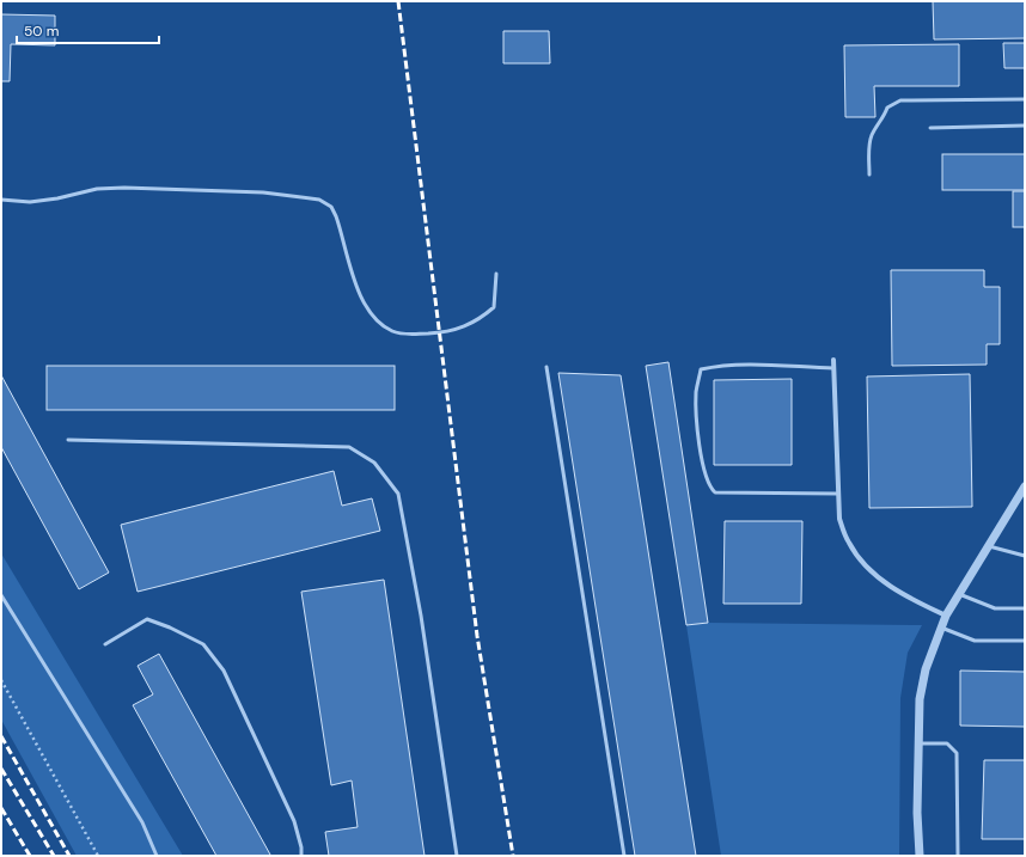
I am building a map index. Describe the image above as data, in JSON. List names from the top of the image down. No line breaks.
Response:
{"scale_bar":"50 m"}
